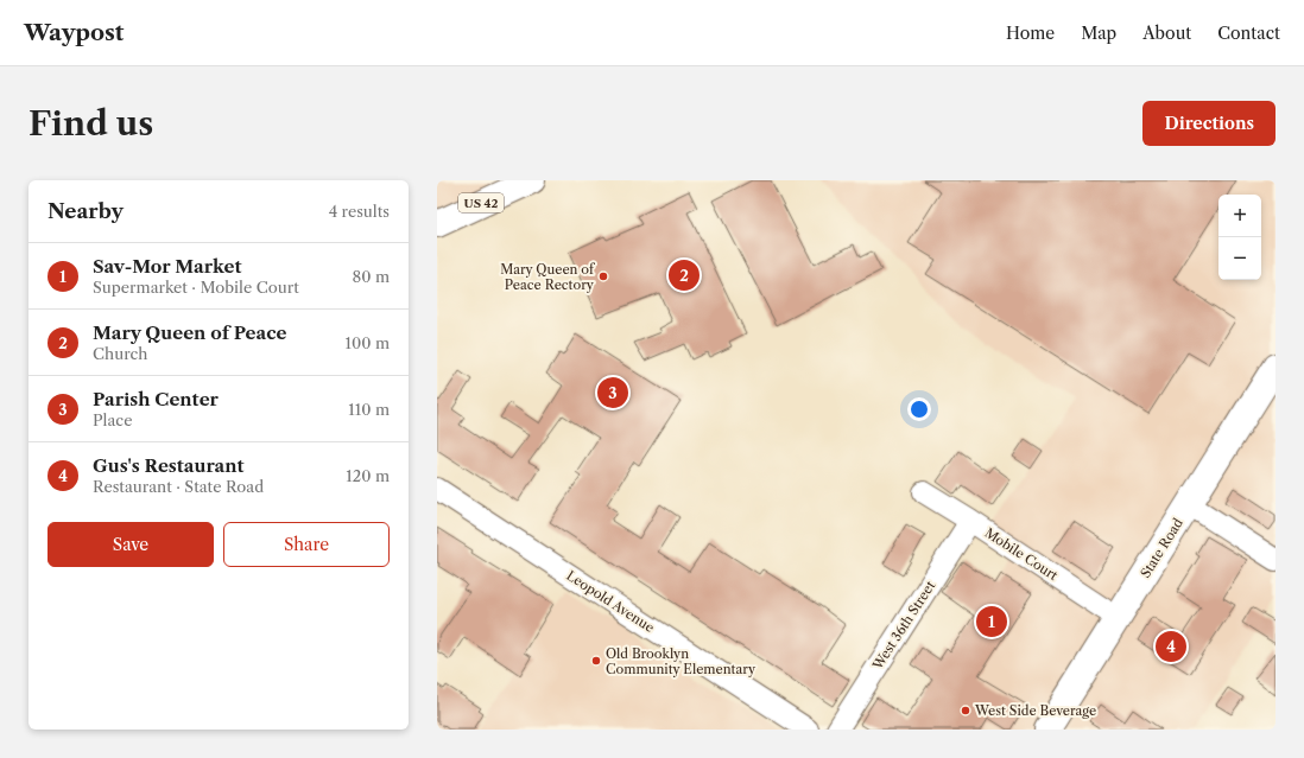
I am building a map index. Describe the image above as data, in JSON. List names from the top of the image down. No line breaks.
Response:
{"streets":{"main road":["US 42","State Road"],"street":["Mobile Court","Leopold Avenue","West 36th Street"]},"crossings":[["State Road","Mobile Court"],["Mobile Court","West 36th Street"]],"places":["Mary Queen of Peace Rectory","Old Brooklyn Community Elementary","West Side Beverage"],"page":{"header":"Waypost","nav":["Home","Map","About","Contact"],"buttons":["Directions",["Save","Share"]],"title":"Find us","heading":["Nearby","4 results"],"map_buttons":["+","−"],"list":[{"mark":"1","name":"Sav-Mor Market","note":"Supermarket · Mobile Court","value":"80 m"},{"mark":"2","name":"Mary Queen of Peace","note":"Church","value":"100 m"},{"mark":"3","name":"Parish Center","note":"Place","value":"110 m"},{"mark":"4","name":"Gus's Restaurant","note":"Restaurant · State Road","value":"120 m"}],"pins":["2","3","1","4"]}}
